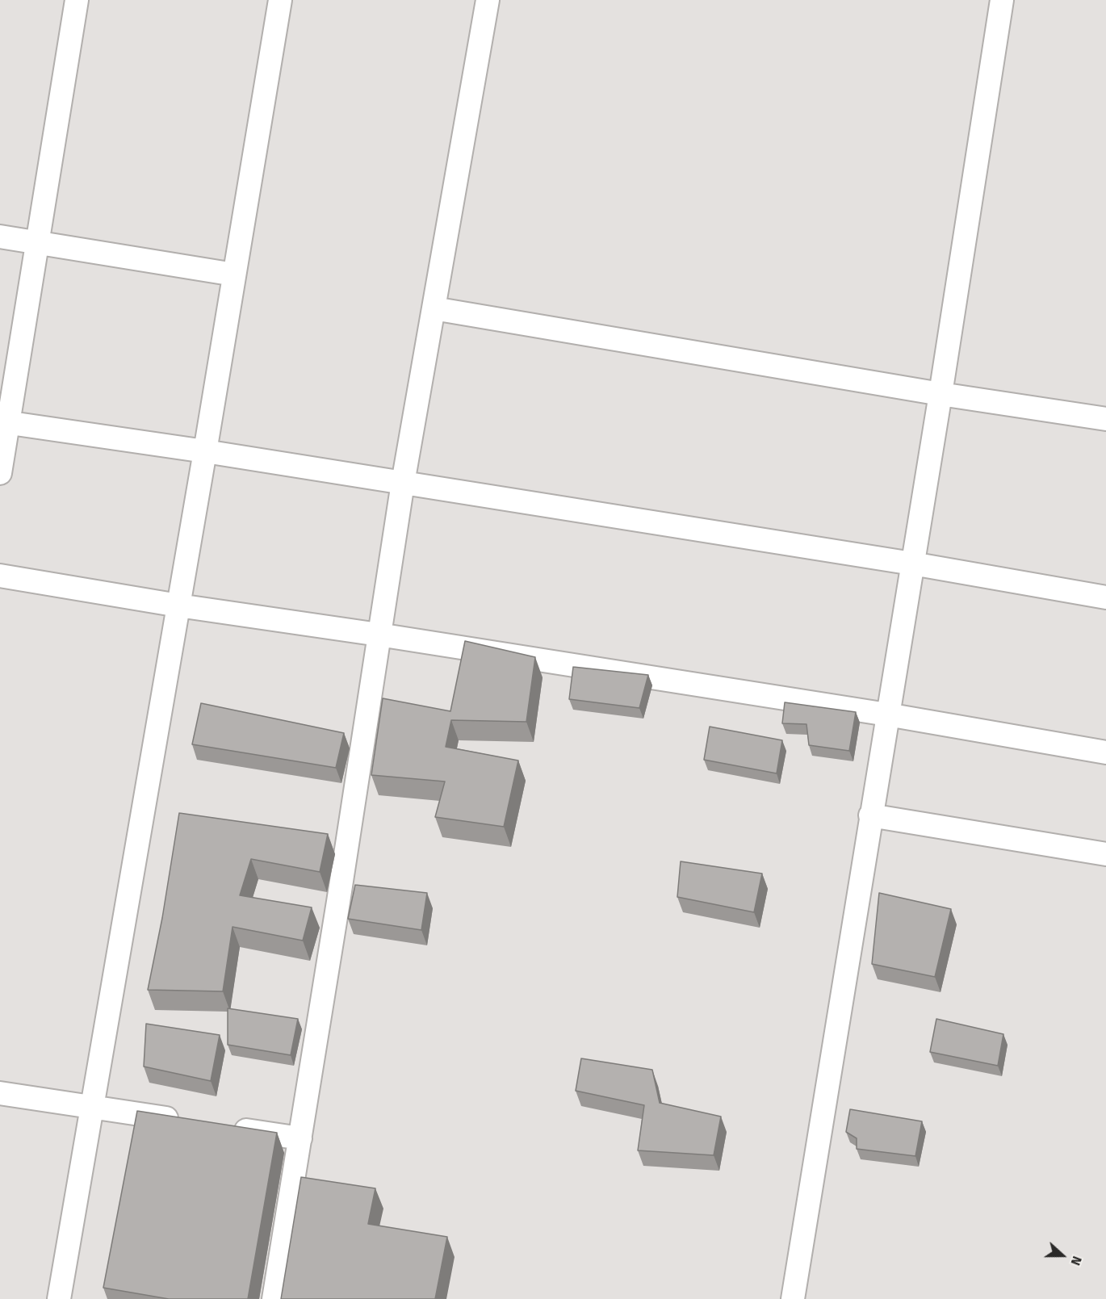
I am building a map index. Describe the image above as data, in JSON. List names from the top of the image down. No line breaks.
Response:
{"north":"right"}
